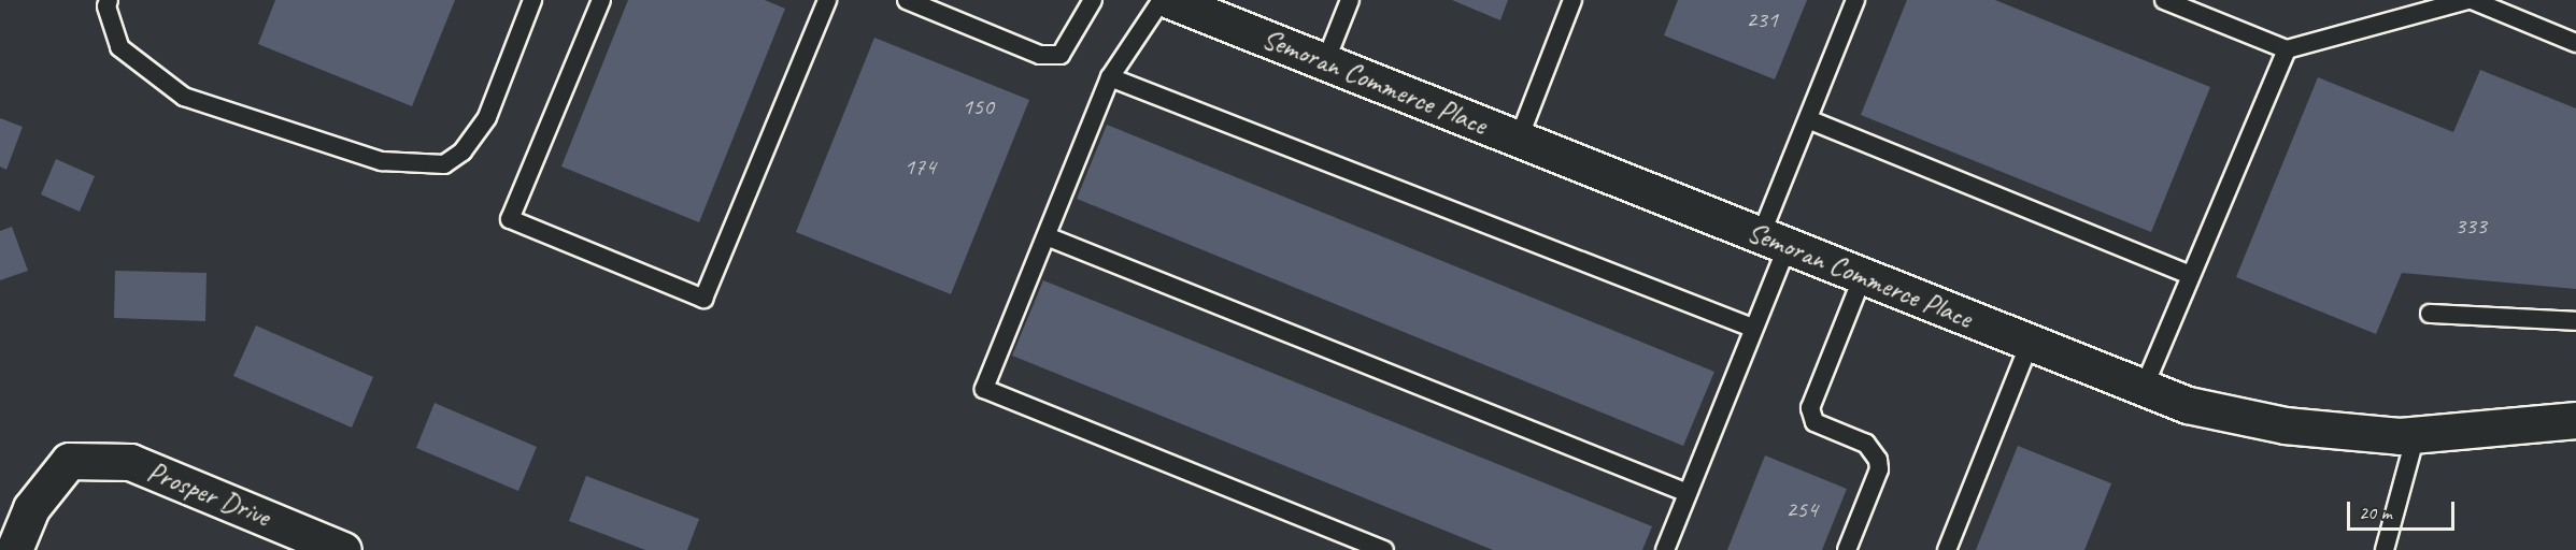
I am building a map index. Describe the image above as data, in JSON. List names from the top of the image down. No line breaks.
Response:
{"streets":{"street":["Semoran Commerce Place","Prosper Drive"]},"house_numbers":["231","150","174","333","254"],"scale_bar":"20 m"}
